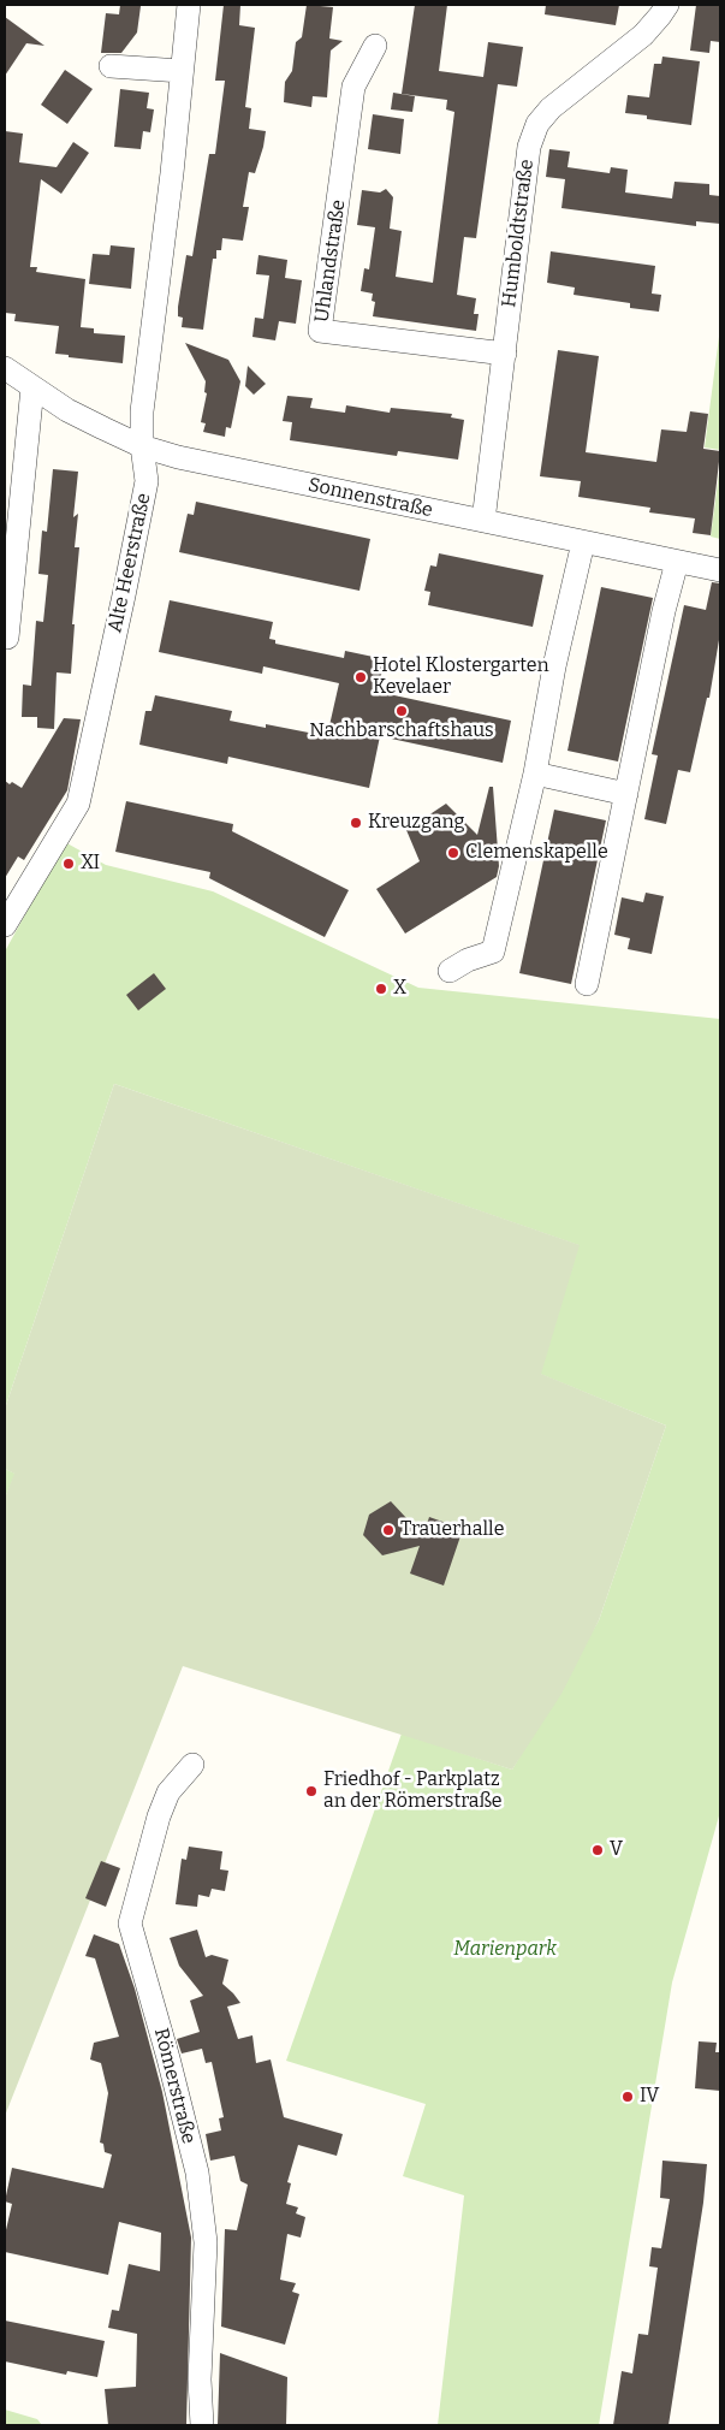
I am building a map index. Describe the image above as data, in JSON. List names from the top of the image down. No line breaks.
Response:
{"streets":{"street":["Humboldtstraße","Uhlandstraße","Sonnenstraße","Alte Heerstraße","Römerstraße"]},"crossings":[["Humboldtstraße","Uhlandstraße"],["Humboldtstraße","Sonnenstraße"],["Sonnenstraße","Alte Heerstraße"]],"parks":["Marienpark"],"places":["Hotel Klostergarten Kevelaer","Nachbarschaftshaus","Kreuzgang","Clemenskapelle","XI","X","Trauerhalle","Friedhof - Parkplatz an der Römerstraße","V","IV"]}
